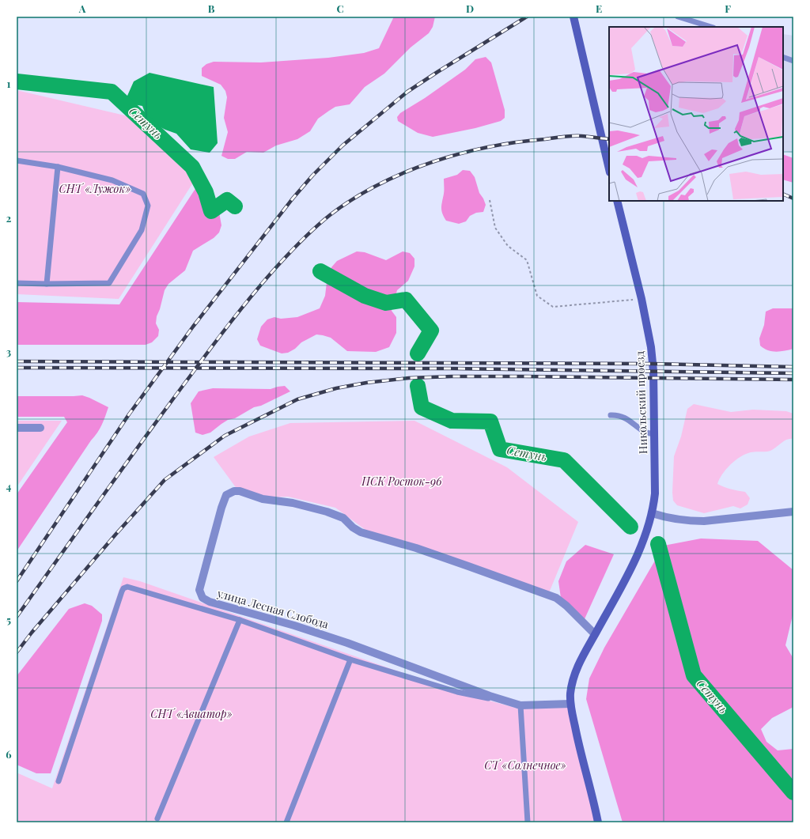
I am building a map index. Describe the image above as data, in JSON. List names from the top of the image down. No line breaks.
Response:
{"streets":{"main road":["Никольский проезд"],"street":["улица Лесная Слобода"]},"crossings":[["Никольский проезд","улица Лесная Слобода"]],"water":["Сетунь"],"parks":["СНТ «Лужок»","ПСК Росток-96","СНТ «Авиатор»","СТ «Солнечное»"],"grid":{"columns":["A","B","C","D","E","F"],"rows":["1","2","3","4","5","6"]}}
